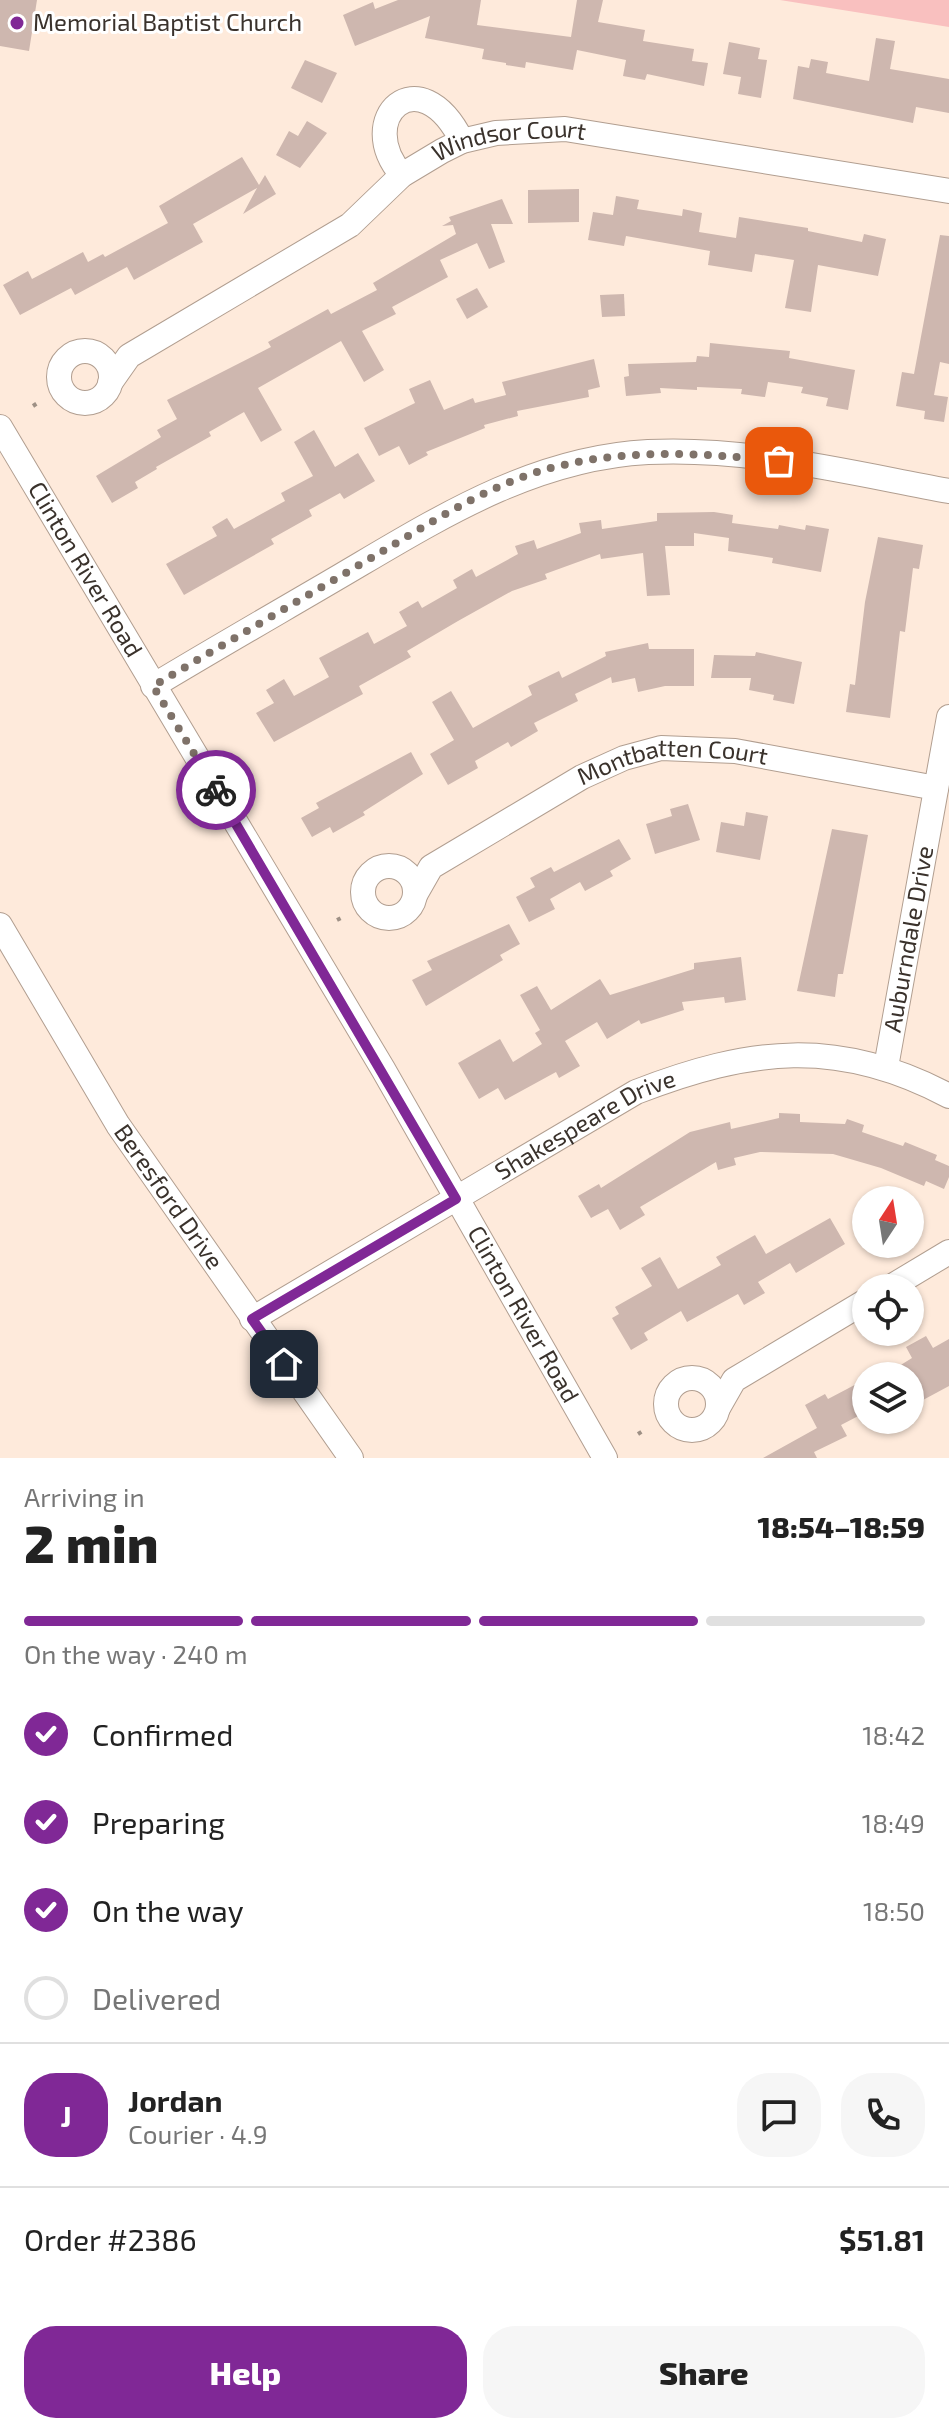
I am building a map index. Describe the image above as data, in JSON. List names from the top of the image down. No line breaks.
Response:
{"streets":{"street":["Windsor Court","Clinton River Road","Montbatten Court","Auburndale Drive","Shakespeare Drive","Beresford Drive"]},"crossings":[["Clinton River Road","Shakespeare Drive"],["Montbatten Court","Auburndale Drive"],["Auburndale Drive","Shakespeare Drive"],["Shakespeare Drive","Beresford Drive"]],"places":["Memorial Baptist Church"],"north":"top","page":{"heading":["2 min","Arriving in","18:54–18:59"],"panel":["Jordan","Courier · 4.9","Order #2386","$51.81"],"bar":"On the way · 240 m","list":[["Confirmed","18:42"],["Preparing","18:49"],["On the way","18:50"],"Delivered"],"round":"J","buttons":["Help","Share"]}}
